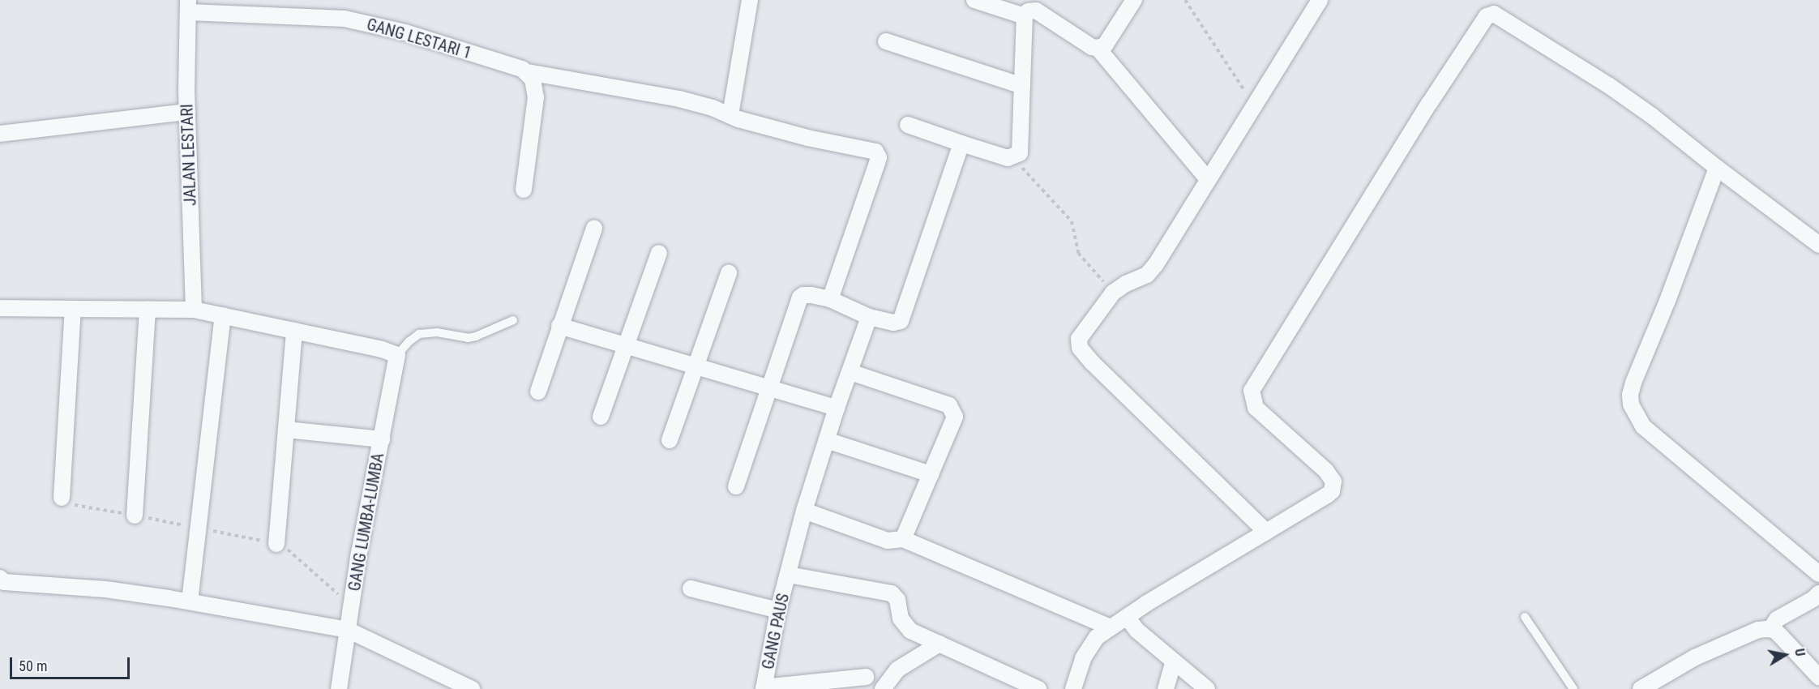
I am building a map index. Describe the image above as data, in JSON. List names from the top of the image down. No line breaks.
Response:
{"streets":{"street":["GANG LESTARI 1","JALAN LESTARI","GANG LUMBA-LUMBA","GANG PAUS"]},"crossings":[["GANG LESTARI 1","JALAN LESTARI"]],"scale_bar":"50 m","north":"right"}
